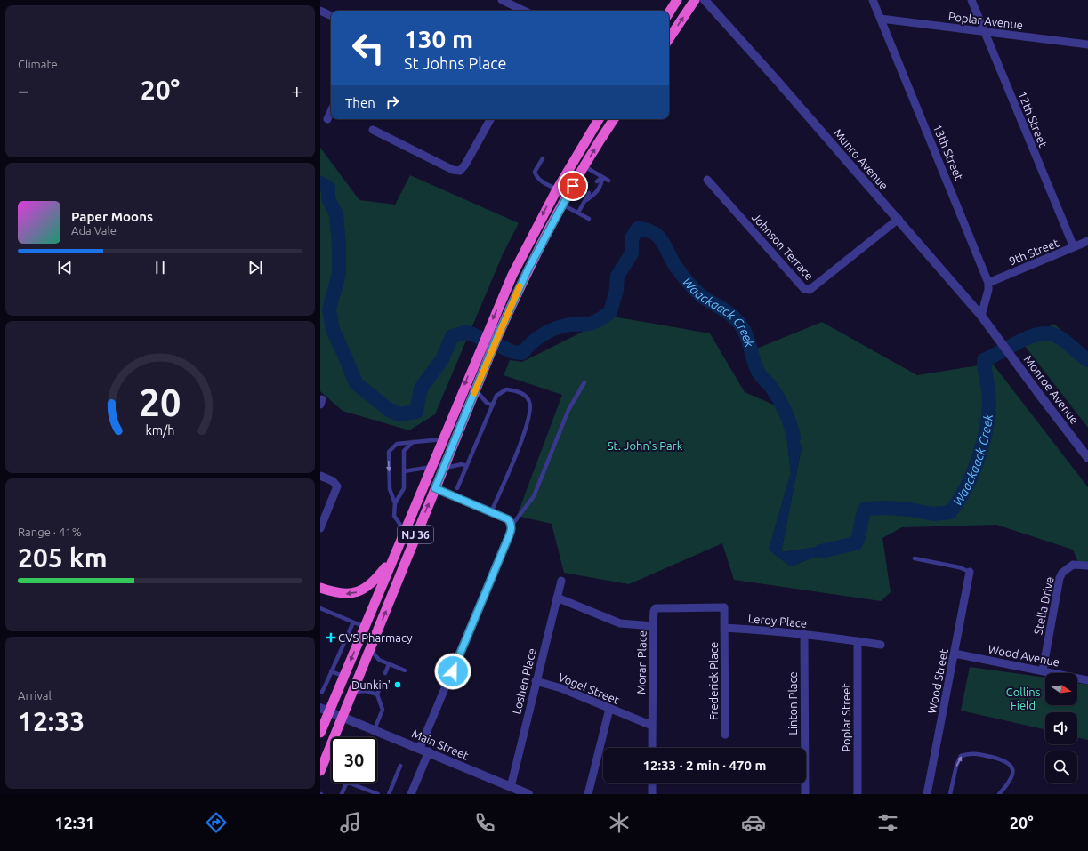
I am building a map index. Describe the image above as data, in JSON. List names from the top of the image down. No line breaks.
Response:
{"streets":{"highway":["NJ 36"],"street":["Poplar Avenue","12th Street","13th Street","Munro Avenue","Johnson Terrace","9th Street","Monroe Avenue","Stella Drive","Leroy Place","Wood Avenue","Moran Place","Loshen Place","Frederick Place","Wood Street","Vogel Street","Linton Place","Poplar Street","Main Street"]},"crossings":[["Poplar Avenue","12th Street"],["Poplar Avenue","13th Street"],["12th Street","9th Street"],["13th Street","9th Street"],["Munro Avenue","Johnson Terrace"],["Munro Avenue","Monroe Avenue"],["NJ 36","Main Street"],["Stella Drive","Wood Avenue"],["Leroy Place","Moran Place"],["Leroy Place","Frederick Place"],["Leroy Place","Linton Place"],["Leroy Place","Poplar Street"],["Wood Avenue","Wood Street"],["Moran Place","Frederick Place"],["Moran Place","Vogel Street"],["Loshen Place","Vogel Street"],["Loshen Place","Main Street"]],"water":["Waackaack Creek"],"parks":["St. John's Park","Collins Field"],"places":{"health":["CVS Pharmacy"],"other":["Dunkin'"]},"north":"right","page":{"tile":["Climate",["Range · 41%","205 km"],["Arrival","12:33"]],"turn":["130 m","St Johns Place"],"heat":["−","20°","+"],"then":"Then","song":["Paper Moons","Ada Vale"],"limit":"30","trip":"12:33 · 2 min · 470 m","tabs":["12:31","20°"],"gauge":["20","km/h"]}}
